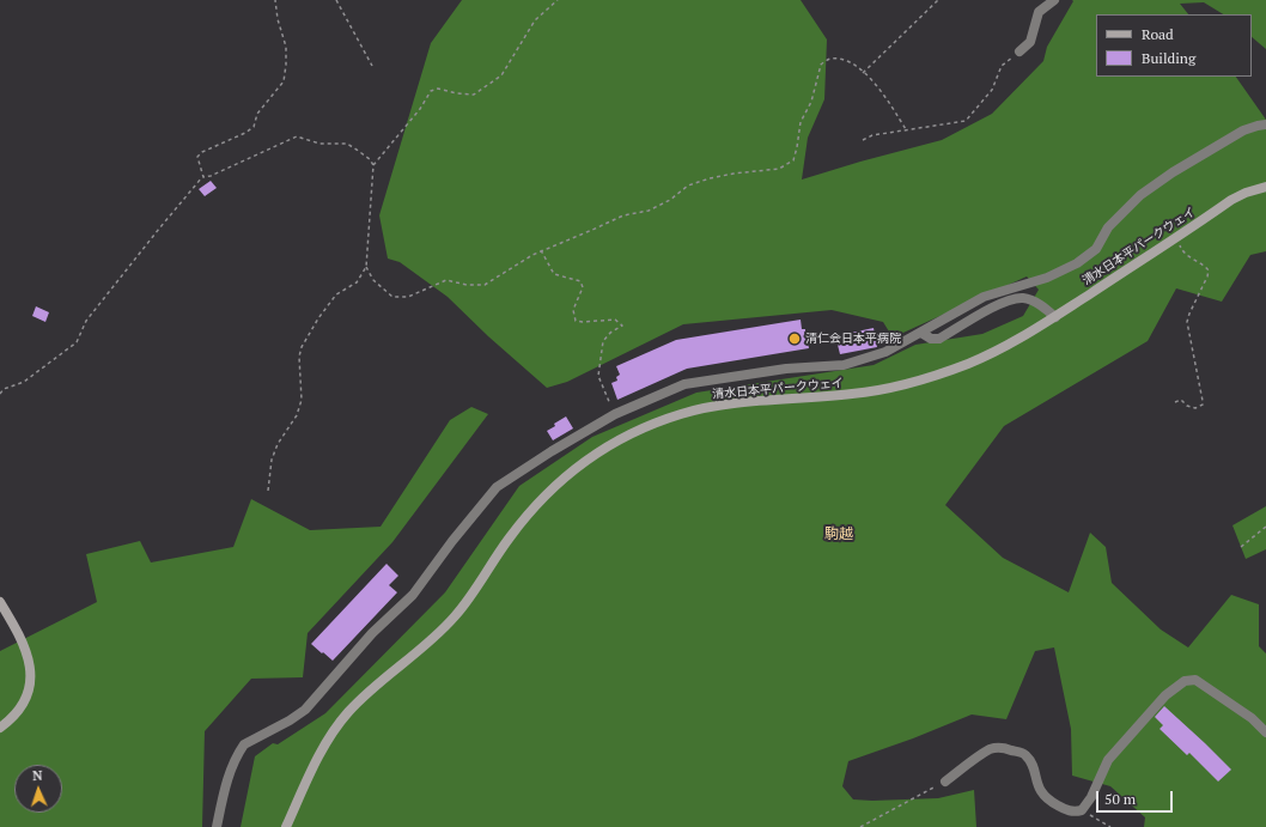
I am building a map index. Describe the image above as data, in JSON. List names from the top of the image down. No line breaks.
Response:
{"streets":{"street":["清水日本平パークウェイ"]},"districts":["駒越"],"places":["清仁会日本平病院"],"legend":["Road","Building"],"scale_bar":"50 m","north":"top"}
